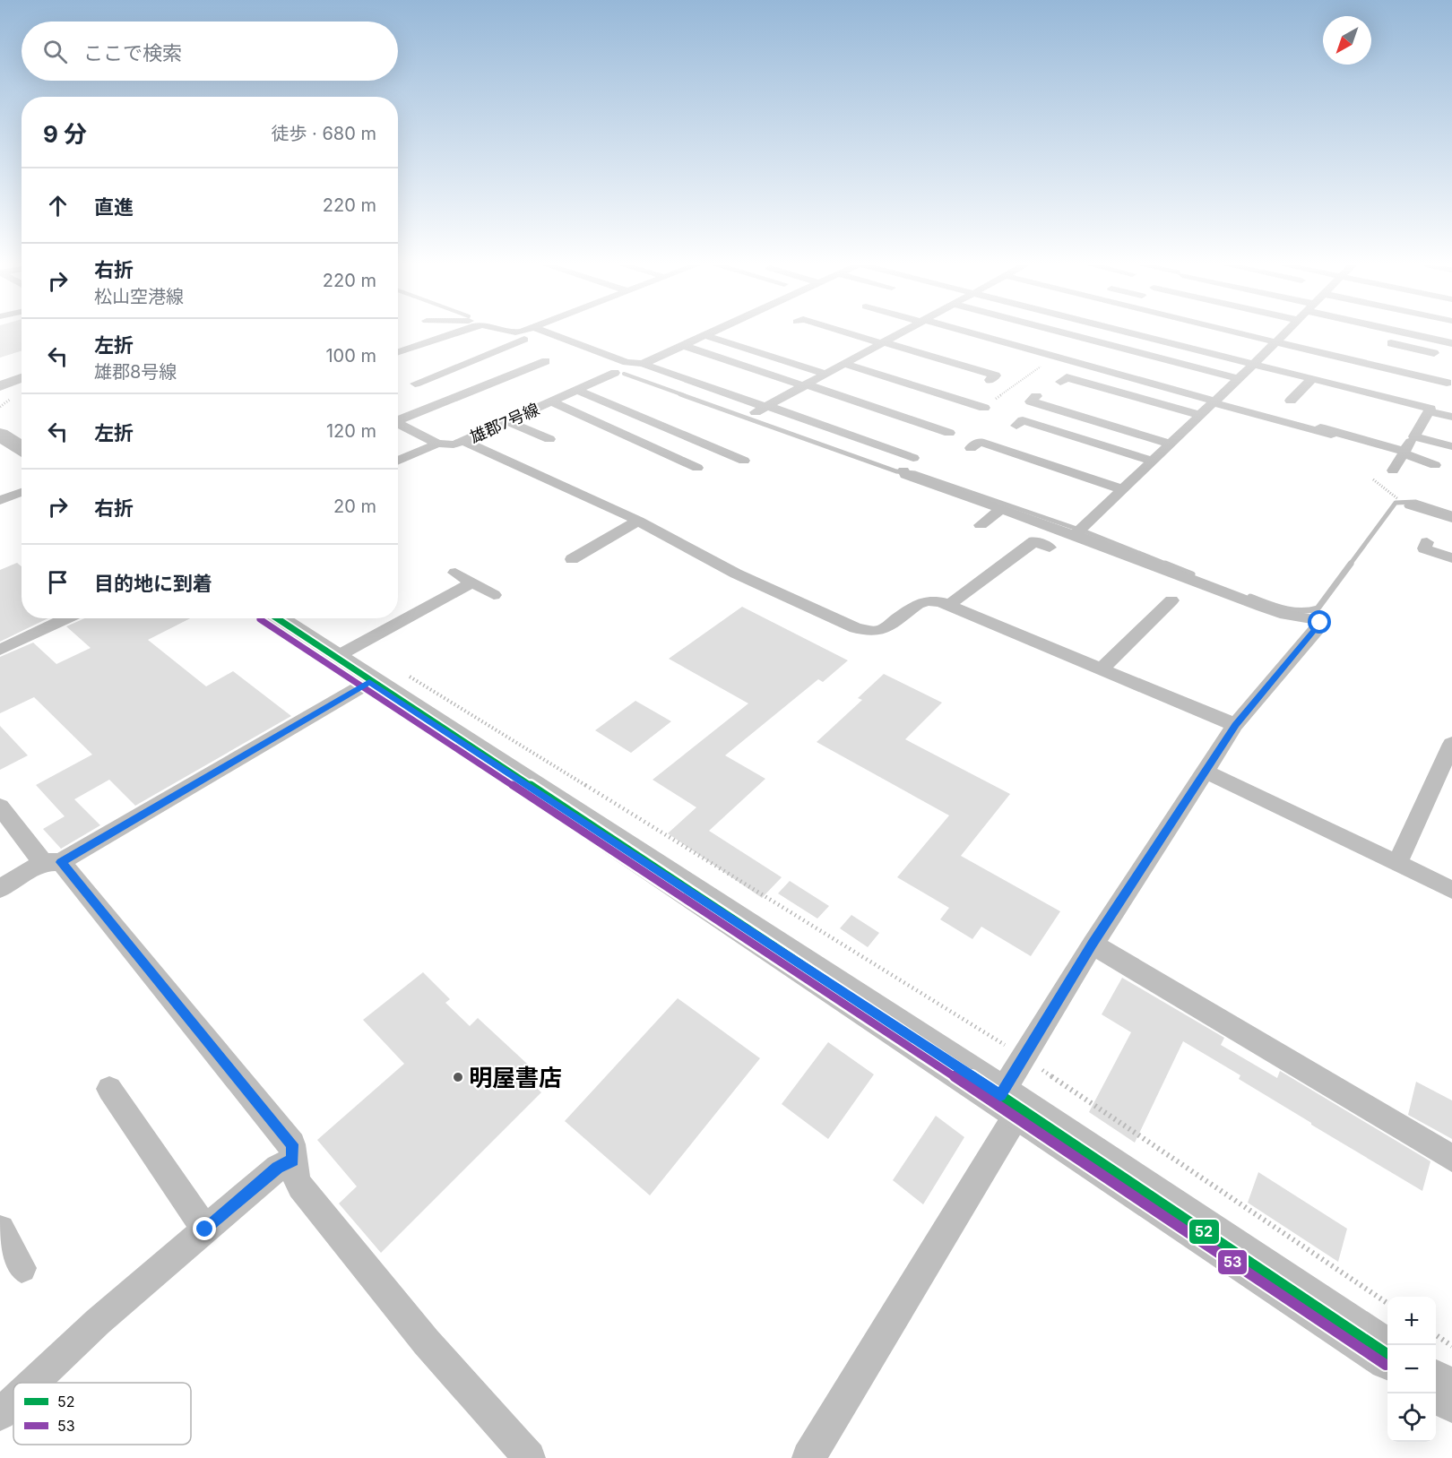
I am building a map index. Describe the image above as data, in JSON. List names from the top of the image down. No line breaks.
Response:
{"streets":{"street":["雄郡7号線"]},"places":["明屋書店"],"lines":["transit line 52","transit line 53"],"legend":["52","53"],"north":"bottom left","page":{"search":"ここで検索","heading":["9 分","徒歩 · 680 m"],"list":[["直進","220 m"],["右折","松山空港線","220 m"],["左折","雄郡8号線","100 m"],["左折","120 m"],["右折","20 m"],"目的地に到着"],"map_buttons":["+","−"]}}
